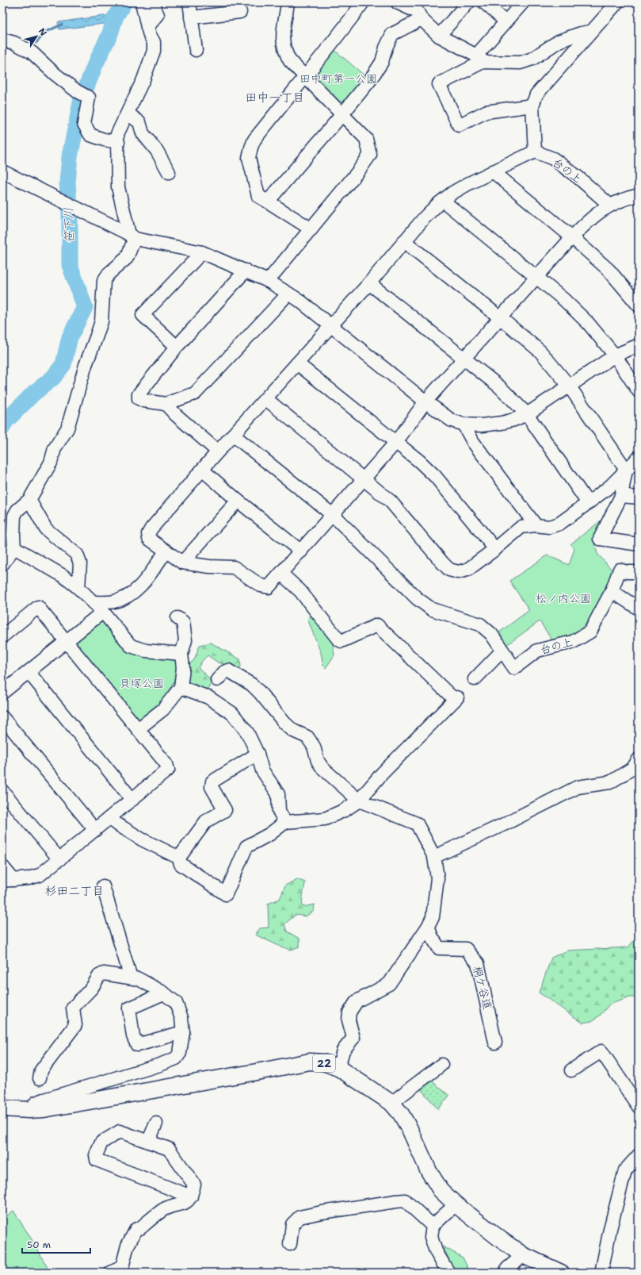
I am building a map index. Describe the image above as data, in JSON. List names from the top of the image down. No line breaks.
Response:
{"streets":{"main road":["22"],"street":["台の上","桐ケ谷道"]},"districts":["田中一丁目","杉田二丁目"],"water":["笹下川"],"parks":["田中町第一公園","松ノ内公園","貝塚公園"],"scale_bar":"50 m","north":"top right"}
